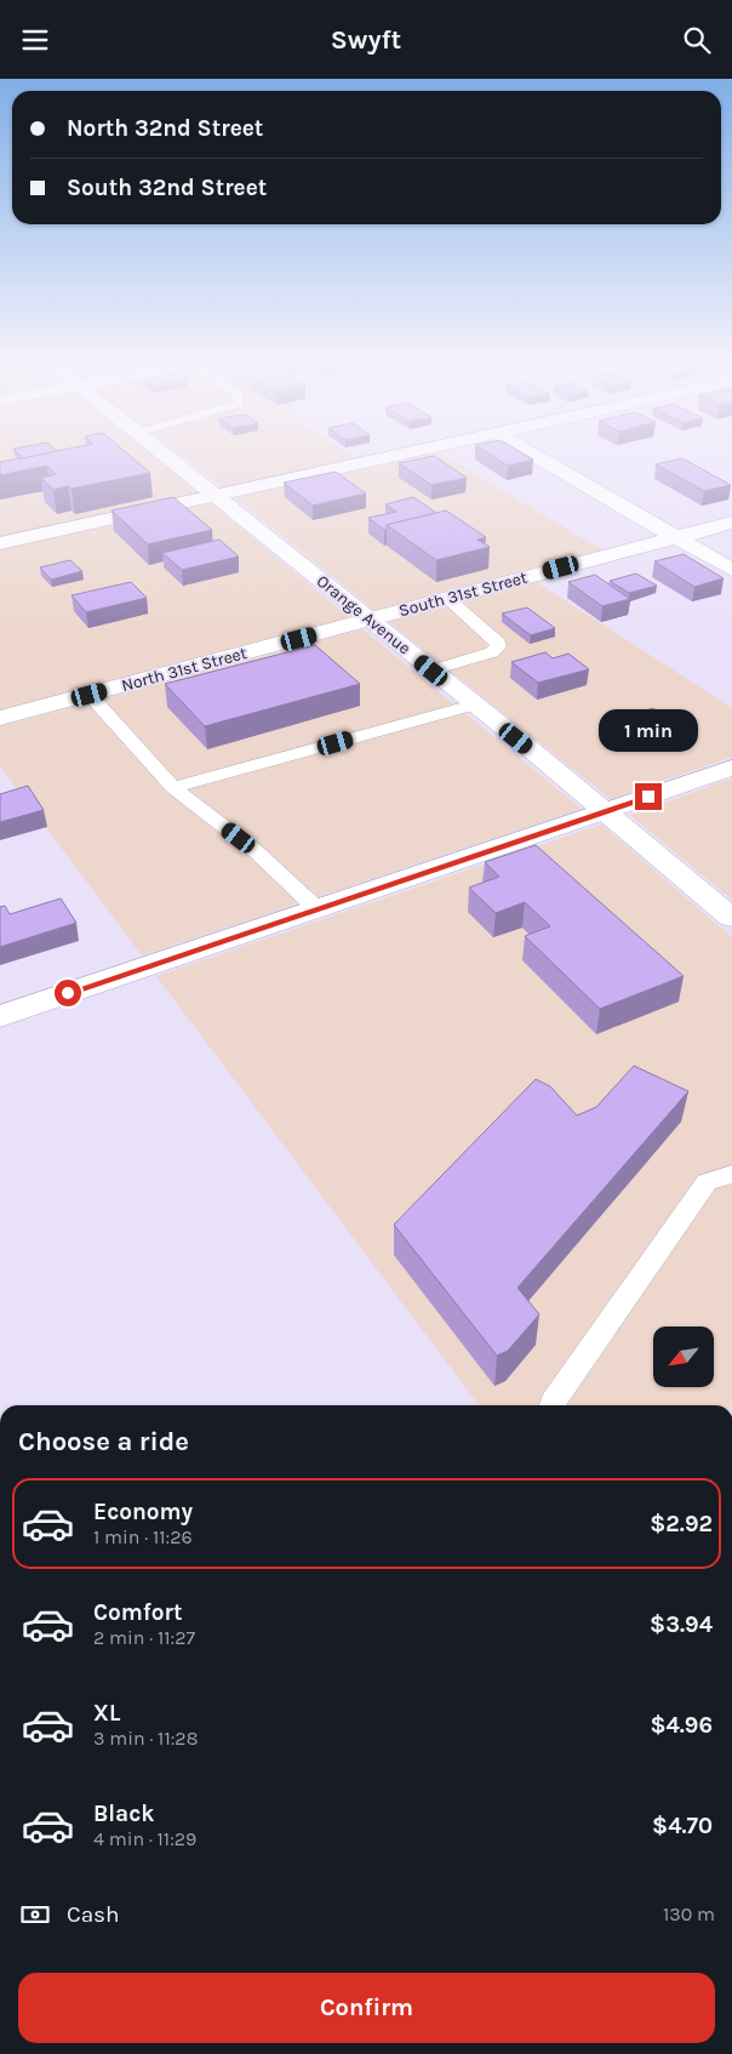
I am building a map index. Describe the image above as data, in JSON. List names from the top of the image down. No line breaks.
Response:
{"streets":{"street":["South 31st Street","Orange Avenue","North 31st Street"]},"crossings":[["South 31st Street","Orange Avenue"],["South 31st Street","North 31st Street"],["Orange Avenue","North 31st Street"]],"north":"bottom left","page":{"header":"Swyft","banner":["North 32nd Street","South 32nd Street"],"bubble":"1 min","heading":"Choose a ride","list":[{"name":"Economy","note":"1 min · 11:26","value":"$2.92"},{"name":"Comfort","note":"2 min · 11:27","value":"$3.94"},{"name":"XL","note":"3 min · 11:28","value":"$4.96"},{"name":"Black","note":"4 min · 11:29","value":"$4.70"}],"pay":["Cash","130 m"],"buttons":"Confirm"}}
